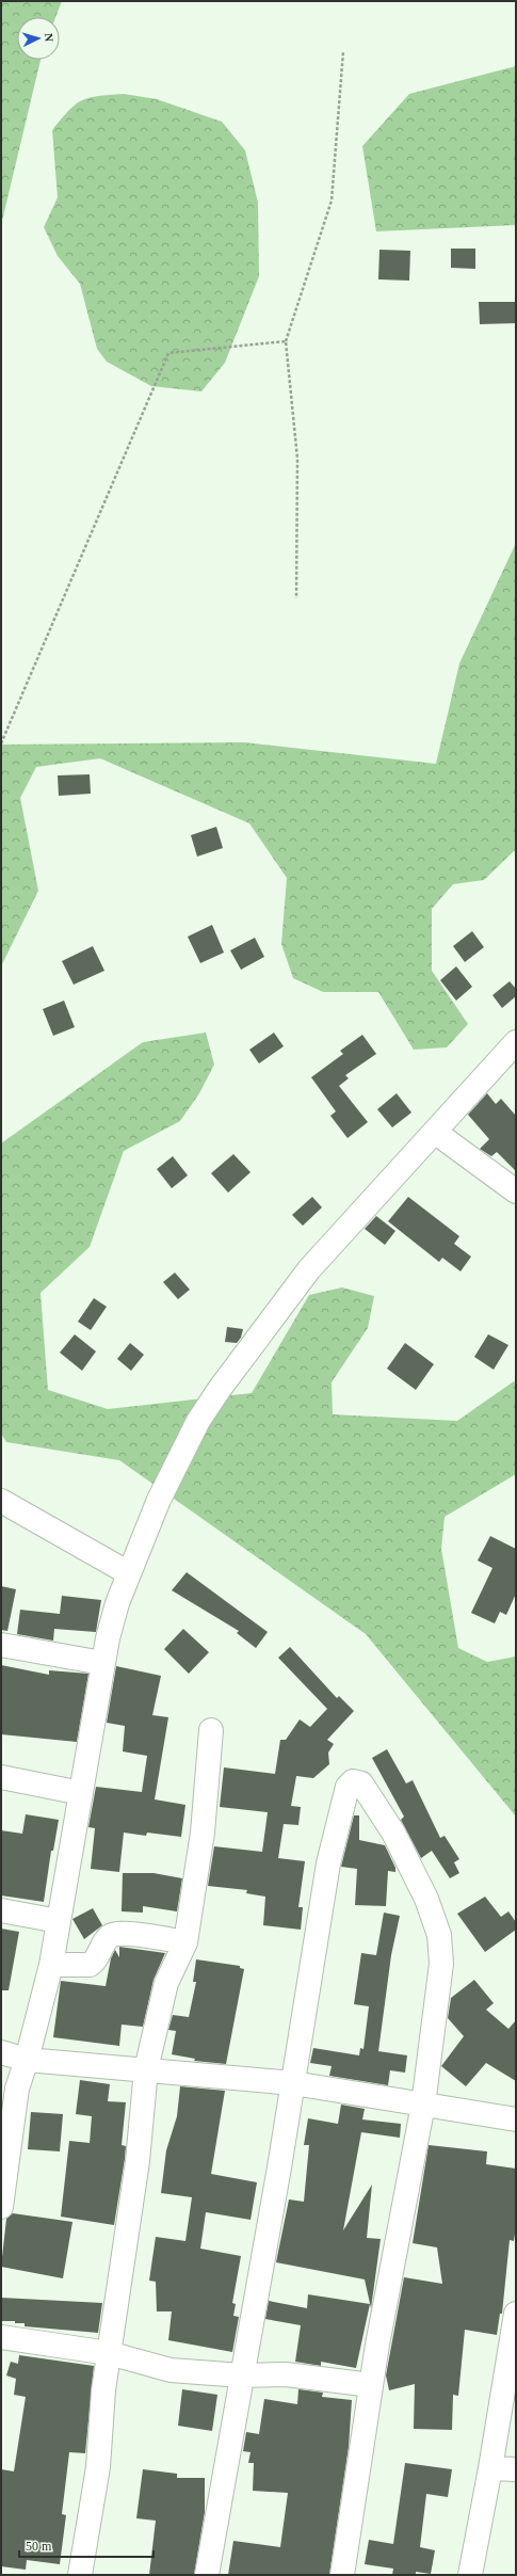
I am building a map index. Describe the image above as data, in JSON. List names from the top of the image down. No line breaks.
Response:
{"scale_bar":"50 m","north":"right"}
